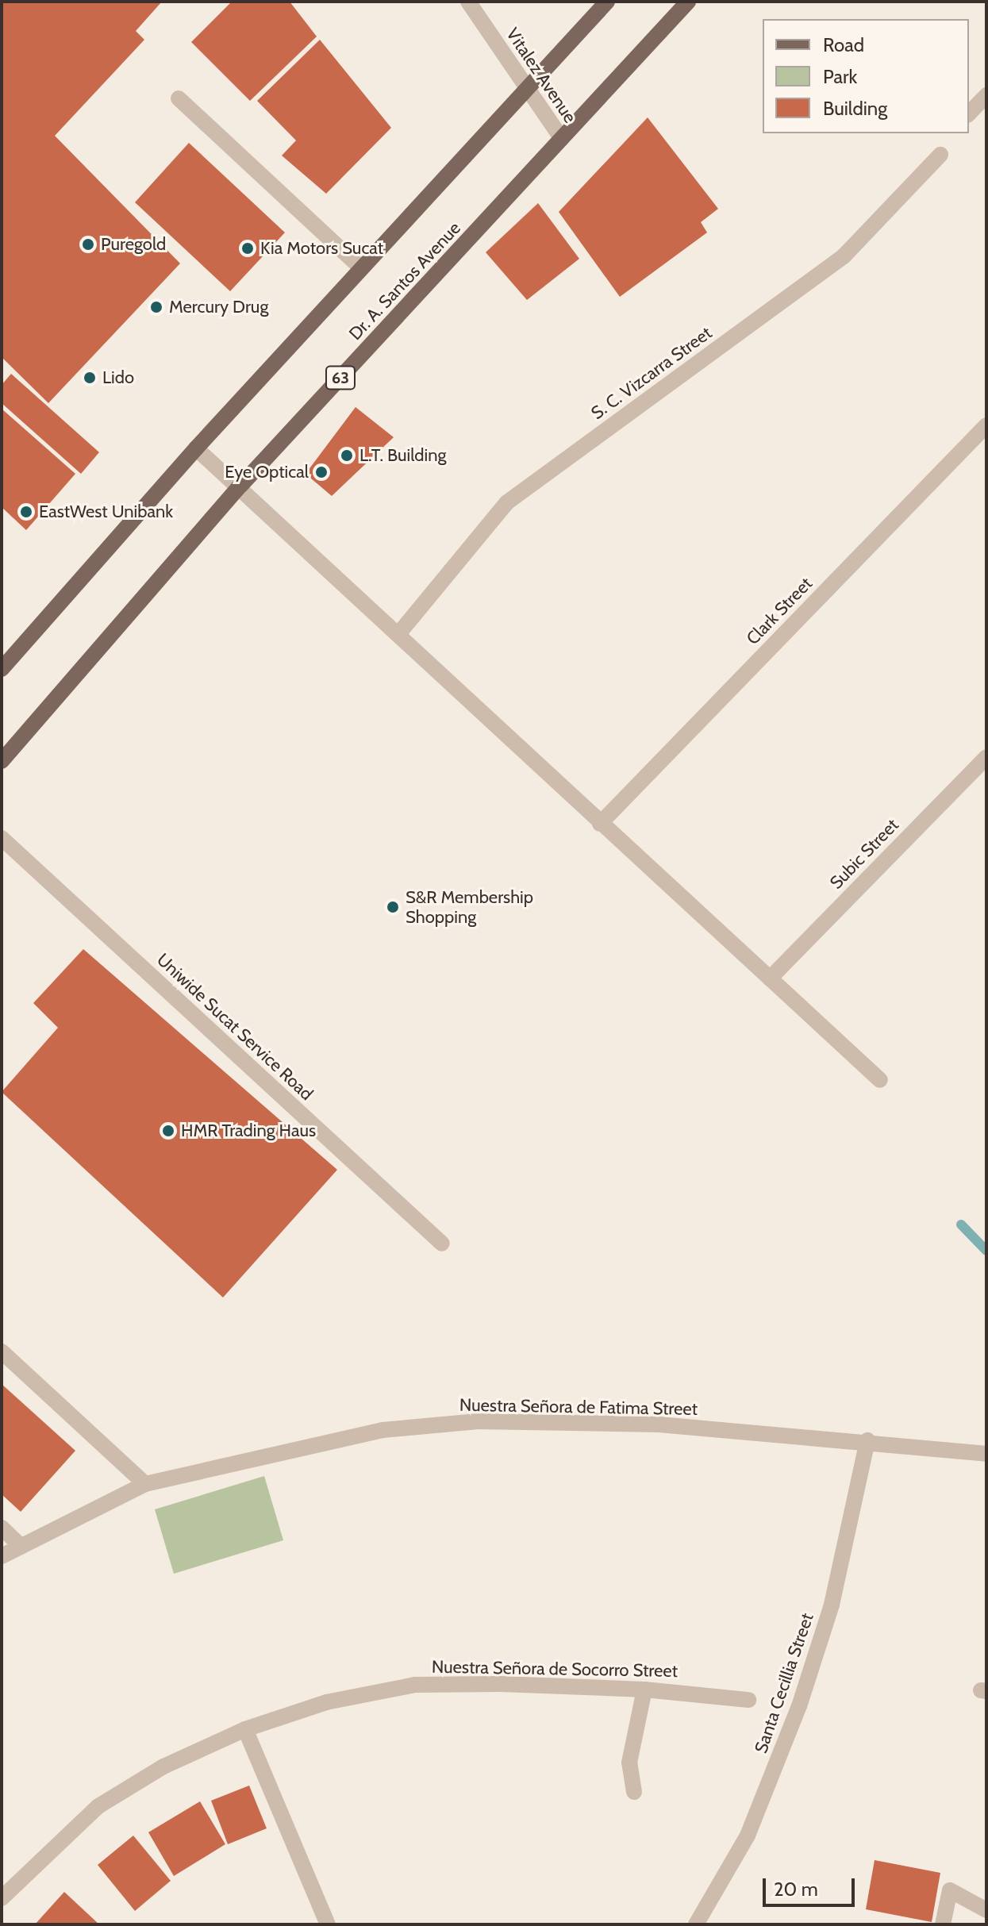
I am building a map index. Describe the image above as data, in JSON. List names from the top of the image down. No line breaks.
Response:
{"streets":{"main road":["Dr. A. Santos Avenue","63"],"street":["Vitalez Avenue","S. C. Vizcarra Street","Clark Street","Subic Street","Uniwide Sucat Service Road","Nuestra Señora de Fatima Street","Nuestra Señora de Socorro Street","Santa Cecillia Street"]},"crossings":[["Vitalez Avenue","Dr. A. Santos Avenue"],["Nuestra Señora de Fatima Street","Santa Cecillia Street"]],"places":["Puregold","Kia Motors Sucat","Mercury Drug","Lido","L.T. Building","Eye Optical","EastWest Unibank","S&R Membership Shopping","HMR Trading Haus"],"legend":["Road","Park","Building"],"scale_bar":"20 m"}
